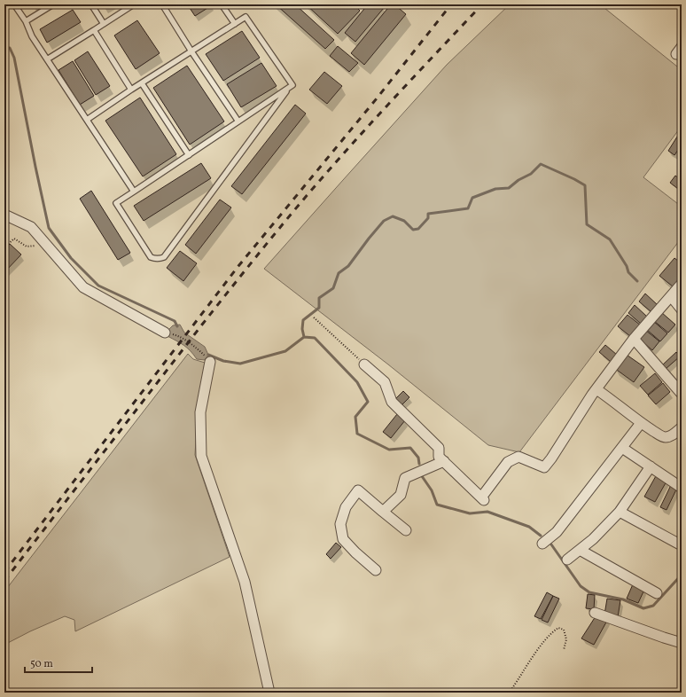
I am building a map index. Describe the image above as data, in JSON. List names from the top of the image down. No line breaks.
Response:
{"scale_bar":"50 m"}
